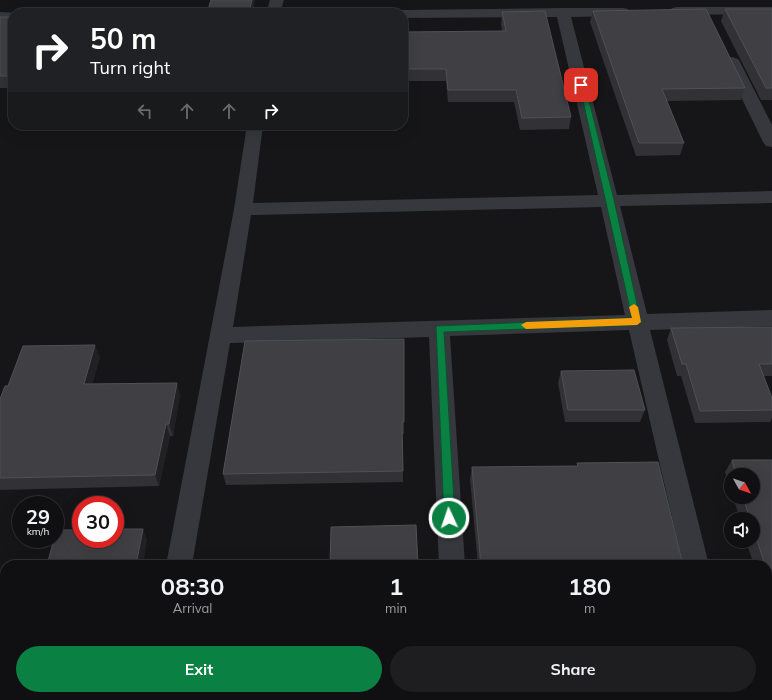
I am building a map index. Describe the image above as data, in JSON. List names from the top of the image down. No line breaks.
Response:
{"north":"bottom right","page":{"turn":["50 m","Turn right"],"speed":"29 km/h","limit":"30","eta":["08:30","Arrival","1","min","180","m"],"buttons":["Exit","Share"]}}
